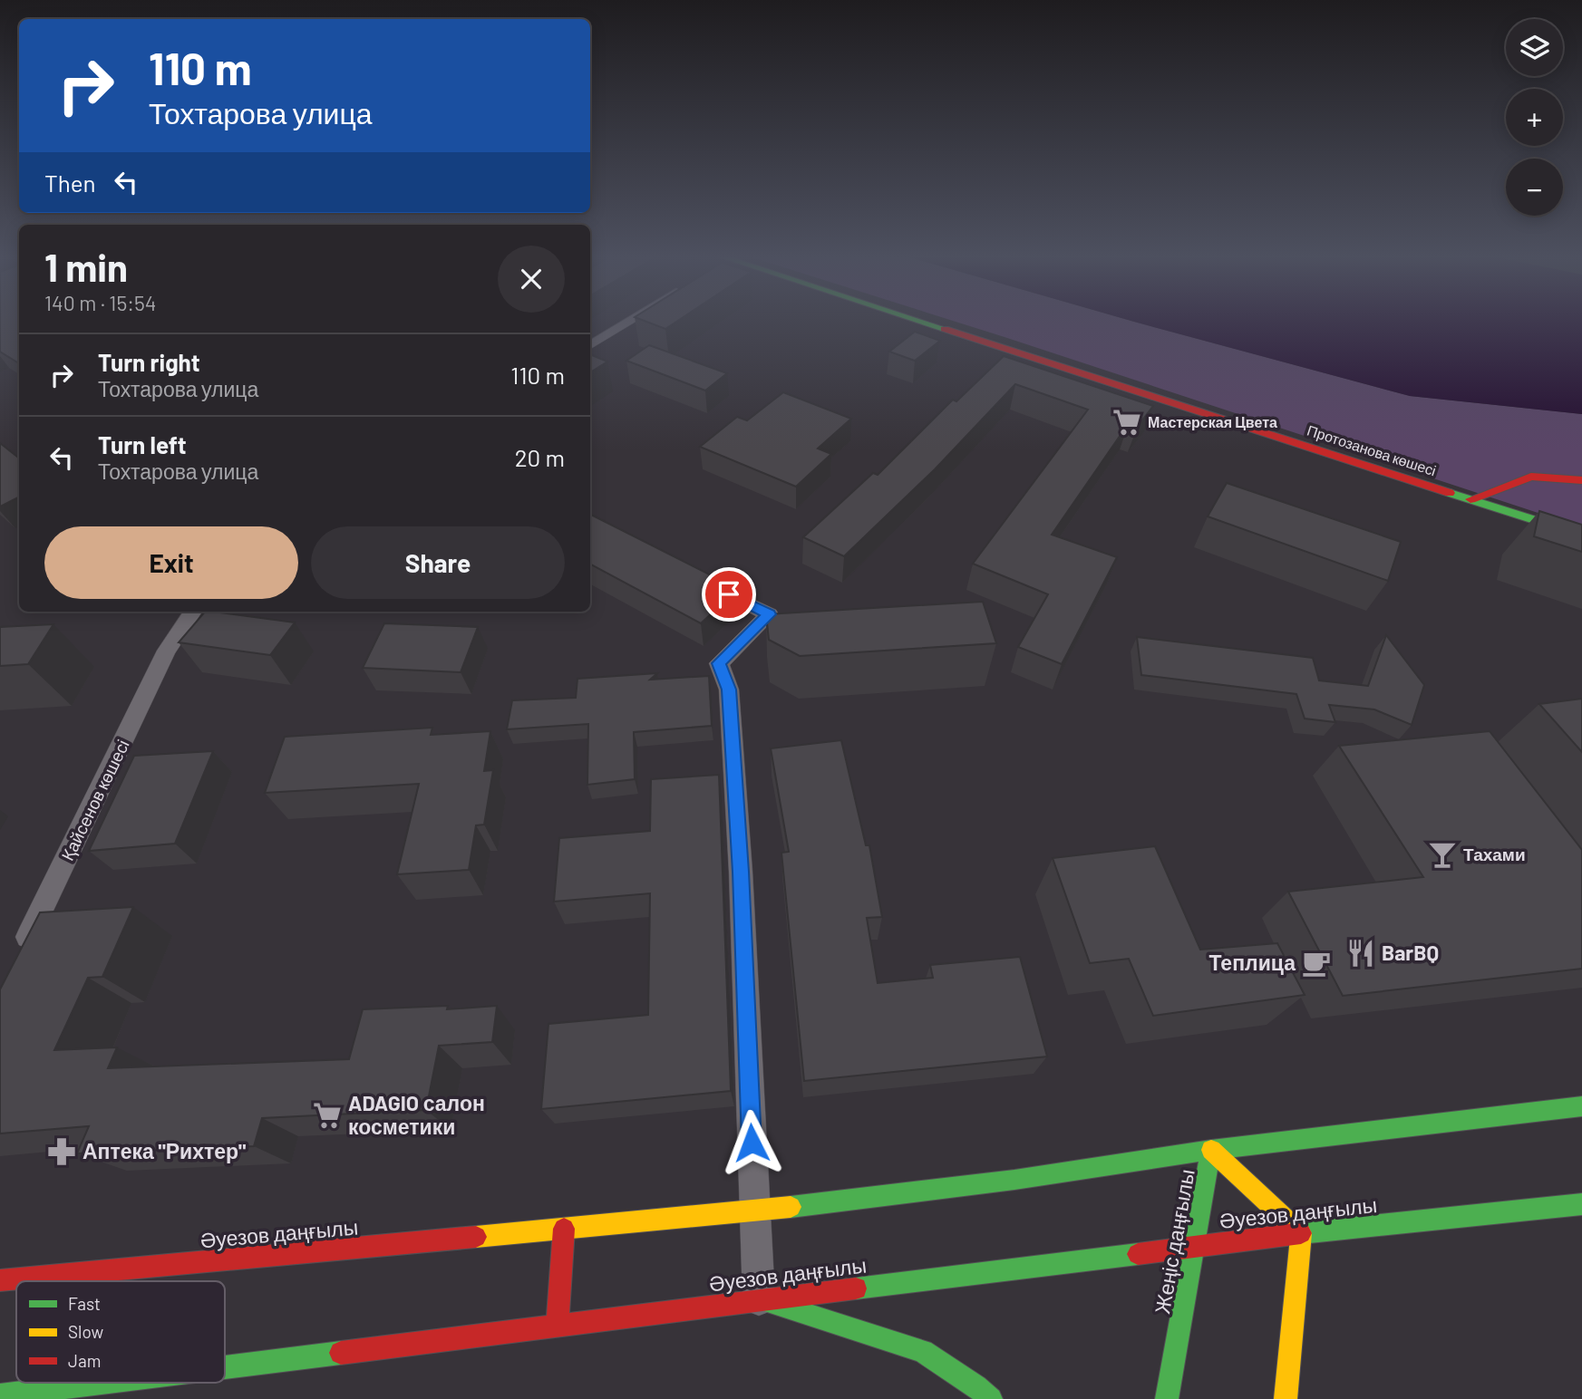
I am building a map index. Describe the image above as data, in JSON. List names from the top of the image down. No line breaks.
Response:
{"streets":{"main road":["Протозанова көшесі","Әуезов даңғылы","Жеңіс даңғылы"],"street":["Қайсенов көшесі"]},"crossings":[["Әуезов даңғылы","Жеңіс даңғылы"]],"places":{"supermarket":["Мастерская Цвета","ADAGIO салон косметики"],"bar":["Тахами"],"restaurant":["BarBQ"],"cafe":["Теплица"],"pharmacy":["Аптека \"Рихтер\""]},"legend":["Fast","Slow","Jam"],"page":{"map_buttons":["+","−"],"turn":["110 m","Тохтарова улица"],"then":"Then","heading":["1 min","140 m · 15:54"],"list":[{"name":"Turn right","note":"Тохтарова улица","value":"110 m"},{"name":"Turn left","note":"Тохтарова улица","value":"20 m"}],"buttons":["Exit","Share"]}}
